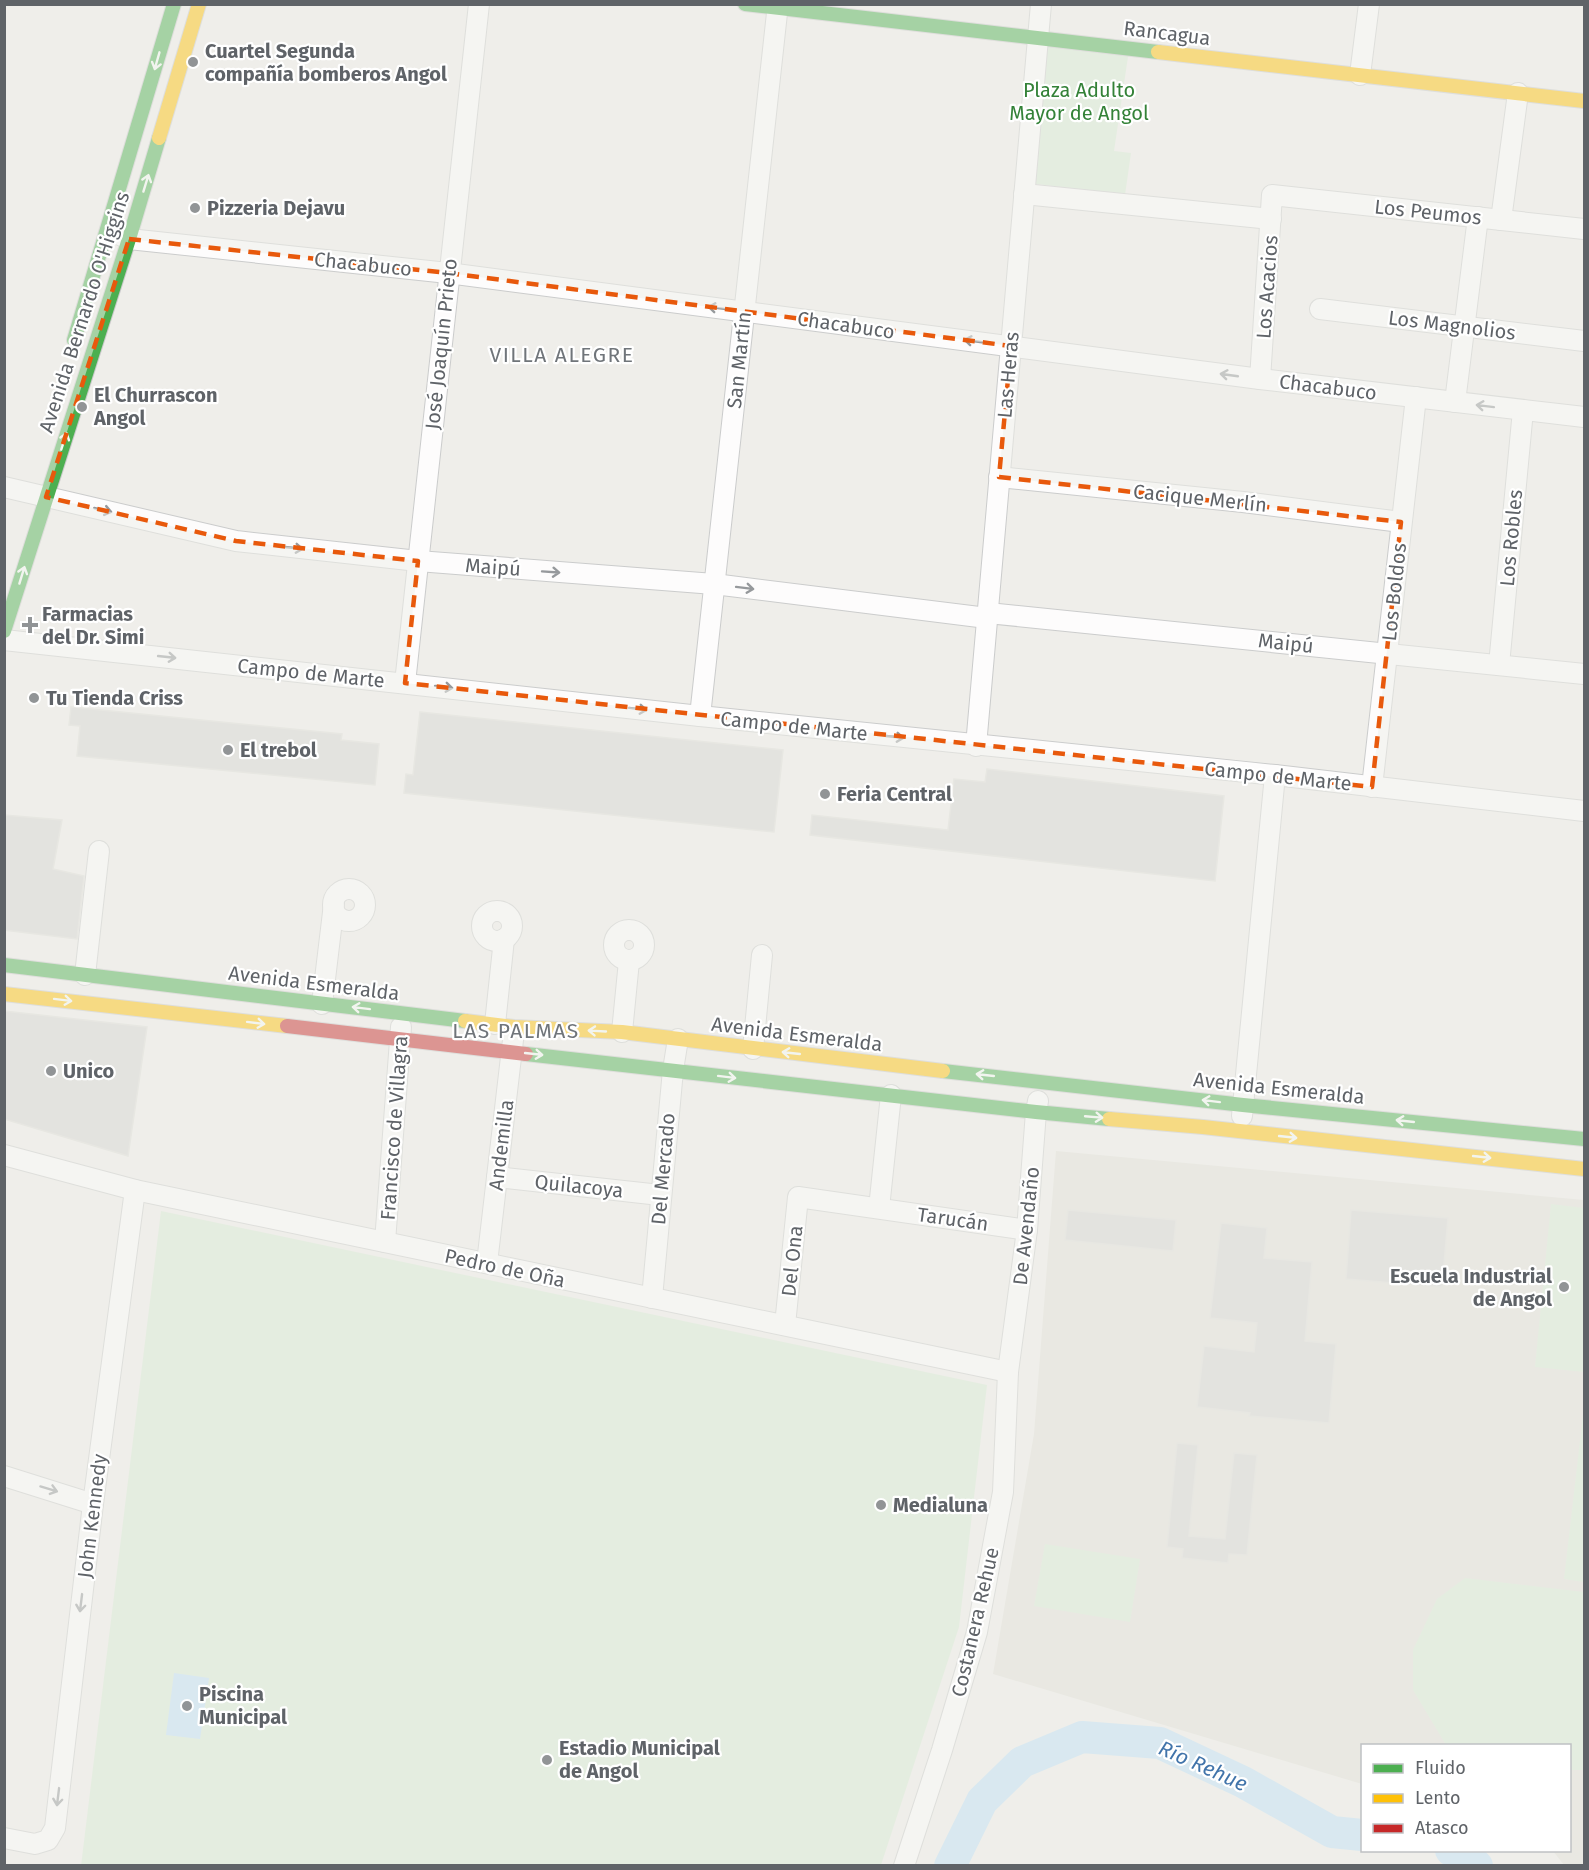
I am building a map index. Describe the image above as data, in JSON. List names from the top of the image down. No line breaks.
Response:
{"streets":{"street":["Rancagua","Los Peumos","Chacabuco","Los Acacios","Avenida Bernardo O'Higgins","Los Magnolios","José Joaquín Prieto","San Martín","Las Heras","Cacique Merlín","Los Robles","Maipú","Los Boldos","Campo de Marte","Avenida Esmeralda","Francisco de Villagra","Andemilla","Del Mercado","Quilacoya","Tarucán","De Avendaño","Del Ona","Pedro de Oña","John Kennedy","Costanera Rehue"]},"crossings":[["Rancagua","San Martín"],["Rancagua","Las Heras"],["Los Peumos","Los Acacios"],["Chacabuco","Los Acacios"],["Chacabuco","Avenida Bernardo O'Higgins"],["Chacabuco","José Joaquín Prieto"],["Chacabuco","San Martín"],["Chacabuco","Las Heras"],["Chacabuco","Los Robles"],["Chacabuco","Los Boldos"],["Avenida Bernardo O'Higgins","Maipú"],["José Joaquín Prieto","Maipú"],["José Joaquín Prieto","Campo de Marte"],["San Martín","Maipú"],["San Martín","Campo de Marte"],["Las Heras","Cacique Merlín"],["Las Heras","Maipú"],["Las Heras","Campo de Marte"],["Cacique Merlín","Los Boldos"],["Los Robles","Maipú"],["Maipú","Los Boldos"],["Los Boldos","Campo de Marte"],["Avenida Esmeralda","Francisco de Villagra"],["Avenida Esmeralda","Andemilla"],["Avenida Esmeralda","Del Mercado"],["Avenida Esmeralda","De Avendaño"],["Francisco de Villagra","Pedro de Oña"],["Andemilla","Quilacoya"],["Andemilla","Pedro de Oña"],["Del Mercado","Quilacoya"],["Del Mercado","Pedro de Oña"],["Tarucán","De Avendaño"],["Tarucán","Del Ona"],["De Avendaño","Pedro de Oña"],["De Avendaño","Costanera Rehue"],["Del Ona","Pedro de Oña"],["Pedro de Oña","John Kennedy"],["Pedro de Oña","Costanera Rehue"]],"one_way":["Chacabuco","Maipú","Campo de Marte","John Kennedy"],"districts":["VILLA ALEGRE","LAS PALMAS"],"water":["Río Rehue"],"parks":["Plaza Adulto Mayor de Angol"],"places":{"other":["Cuartel Segunda compañía bomberos Angol","Pizzeria Dejavu","El Churrascon Angol","Tu Tienda Criss","El trebol","Feria Central","Unico","Escuela Industrial de Angol","Medialuna","Piscina Municipal","Estadio Municipal de Angol"],"health":["Farmacias del Dr. Simi"]},"legend":["Fluido","Lento","Atasco"]}
